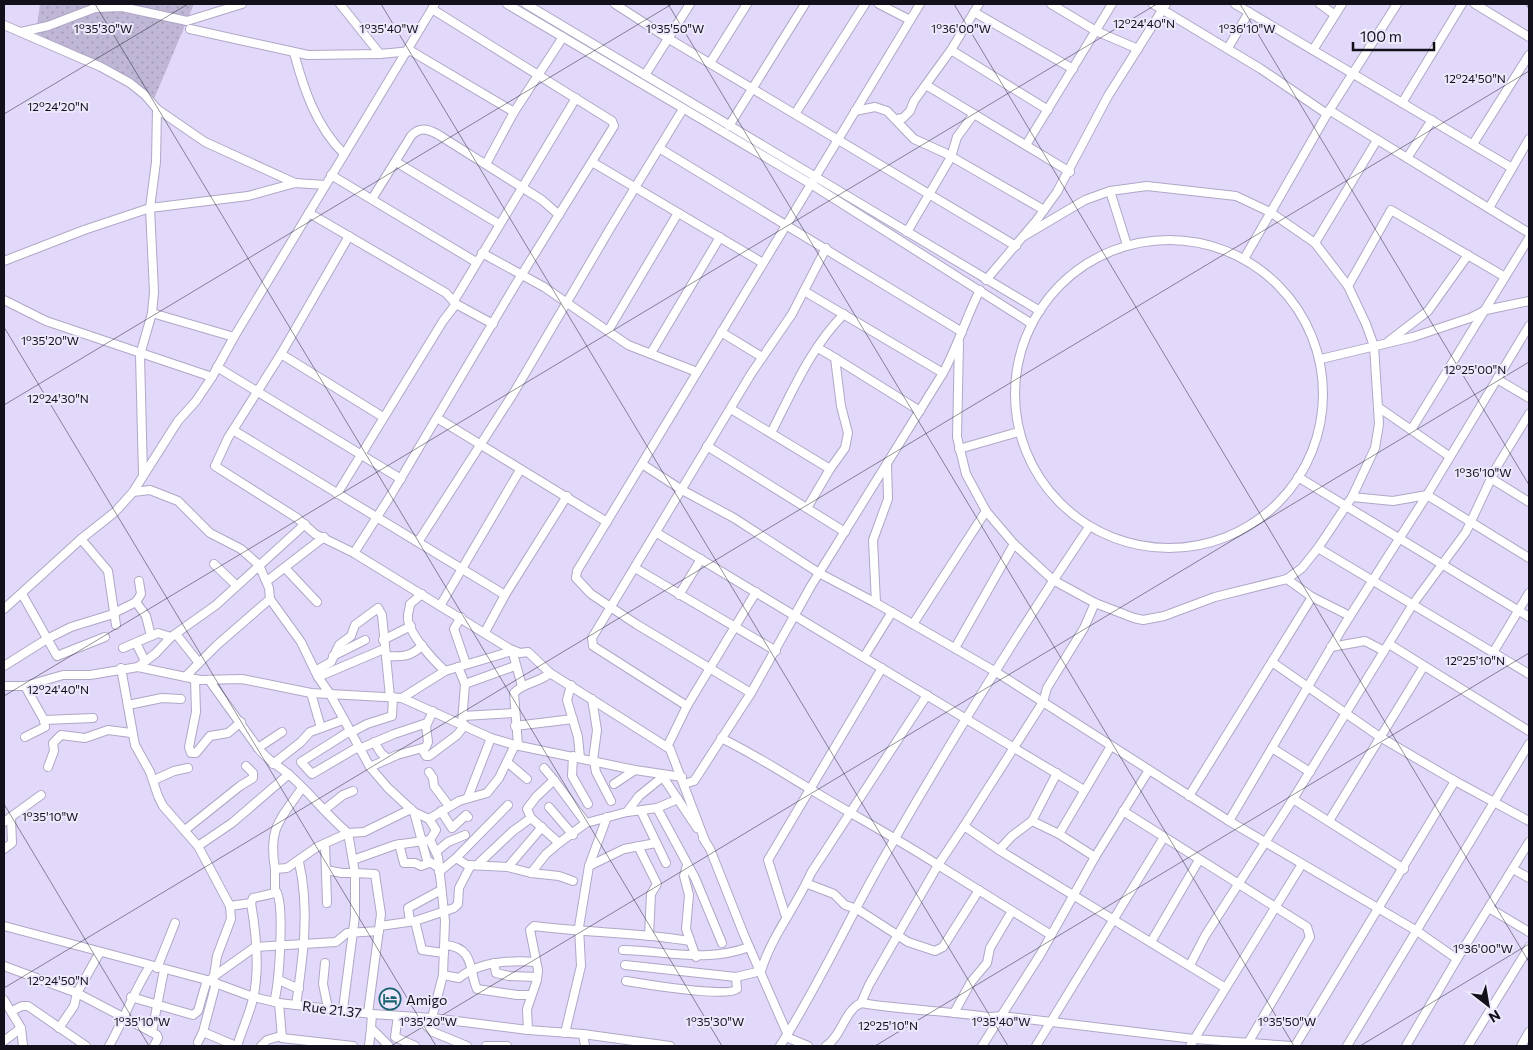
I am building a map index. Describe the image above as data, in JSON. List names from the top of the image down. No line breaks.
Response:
{"streets":{"street":["Rue 21.37"]},"places":{"hotel":["Amigo"]},"scale_bar":"100 m","north":"bottom right","coordinates":["12°24'40\"N","1°35'30\"W","1°35'40\"W","1°35'50\"W","1°36'00\"W","1°36'10\"W","12°24'50\"N","12°24'20\"N","1°35'20\"W","12°25'00\"N","12°24'30\"N","12°25'10\"N","1°35'10\"W"]}
